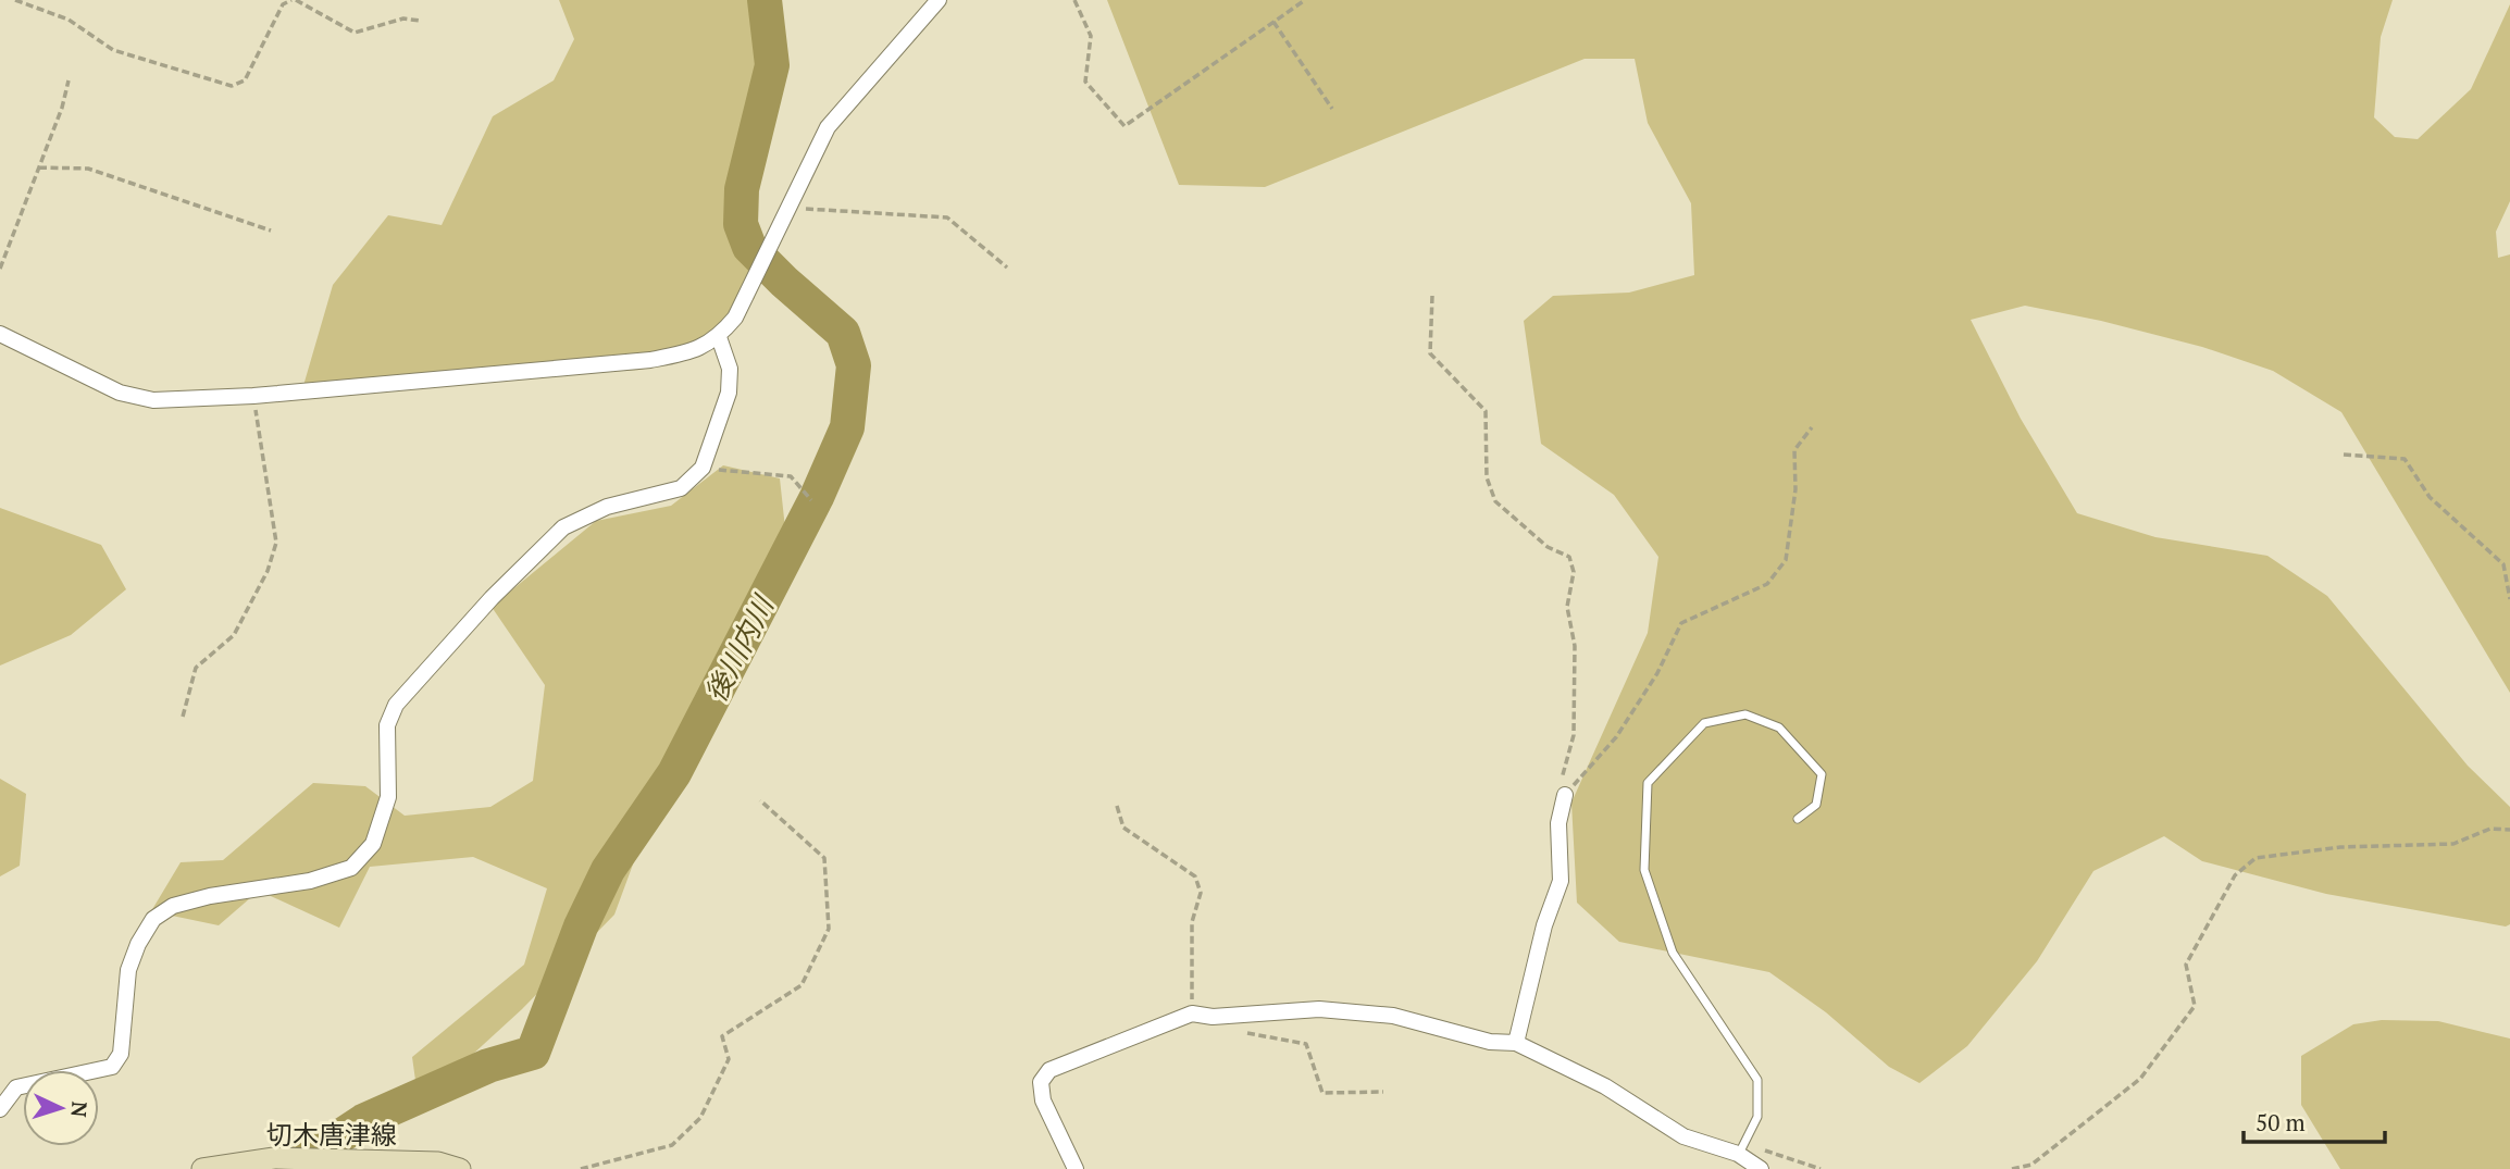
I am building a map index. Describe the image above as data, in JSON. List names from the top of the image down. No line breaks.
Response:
{"streets":{"main road":["切木唐津線"]},"water":["後川内川"],"scale_bar":"50 m","north":"right"}
